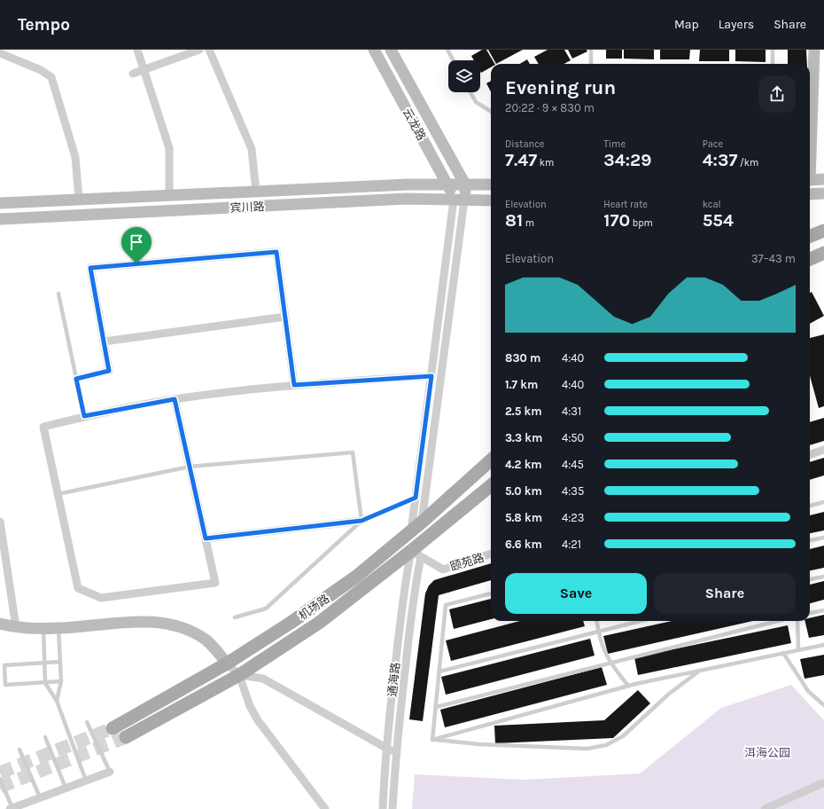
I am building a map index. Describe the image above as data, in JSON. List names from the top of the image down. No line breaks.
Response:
{"streets":{"main road":["云龙路","宾川路","机场路"],"street":["颐苑路","通海路"]},"crossings":[["云龙路","宾川路"],["颐苑路","机场路"],["颐苑路","通海路"],["机场路","通海路"]],"parks":["洱海公园"],"page":{"header":"Tempo","nav":["Map","Layers","Share"],"heading":["Evening run","20:22 · 9 × 830 m"],"stats":[["Distance","7.47 km"],["Time","34:29"],["Pace","4:37 /km"],["Elevation","81 m"],["Heart rate","170 bpm"],["kcal","554"]],"chart":["Elevation","37–43 m"],"list":[{"name":"830 m","note":"4:40"},{"name":"1.7 km","note":"4:40"},{"name":"2.5 km","note":"4:31"},{"name":"3.3 km","note":"4:50"},{"name":"4.2 km","note":"4:45"},{"name":"5.0 km","note":"4:35"},{"name":"5.8 km","note":"4:23"},{"name":"6.6 km","note":"4:21"}],"buttons":["Save","Share"]}}
